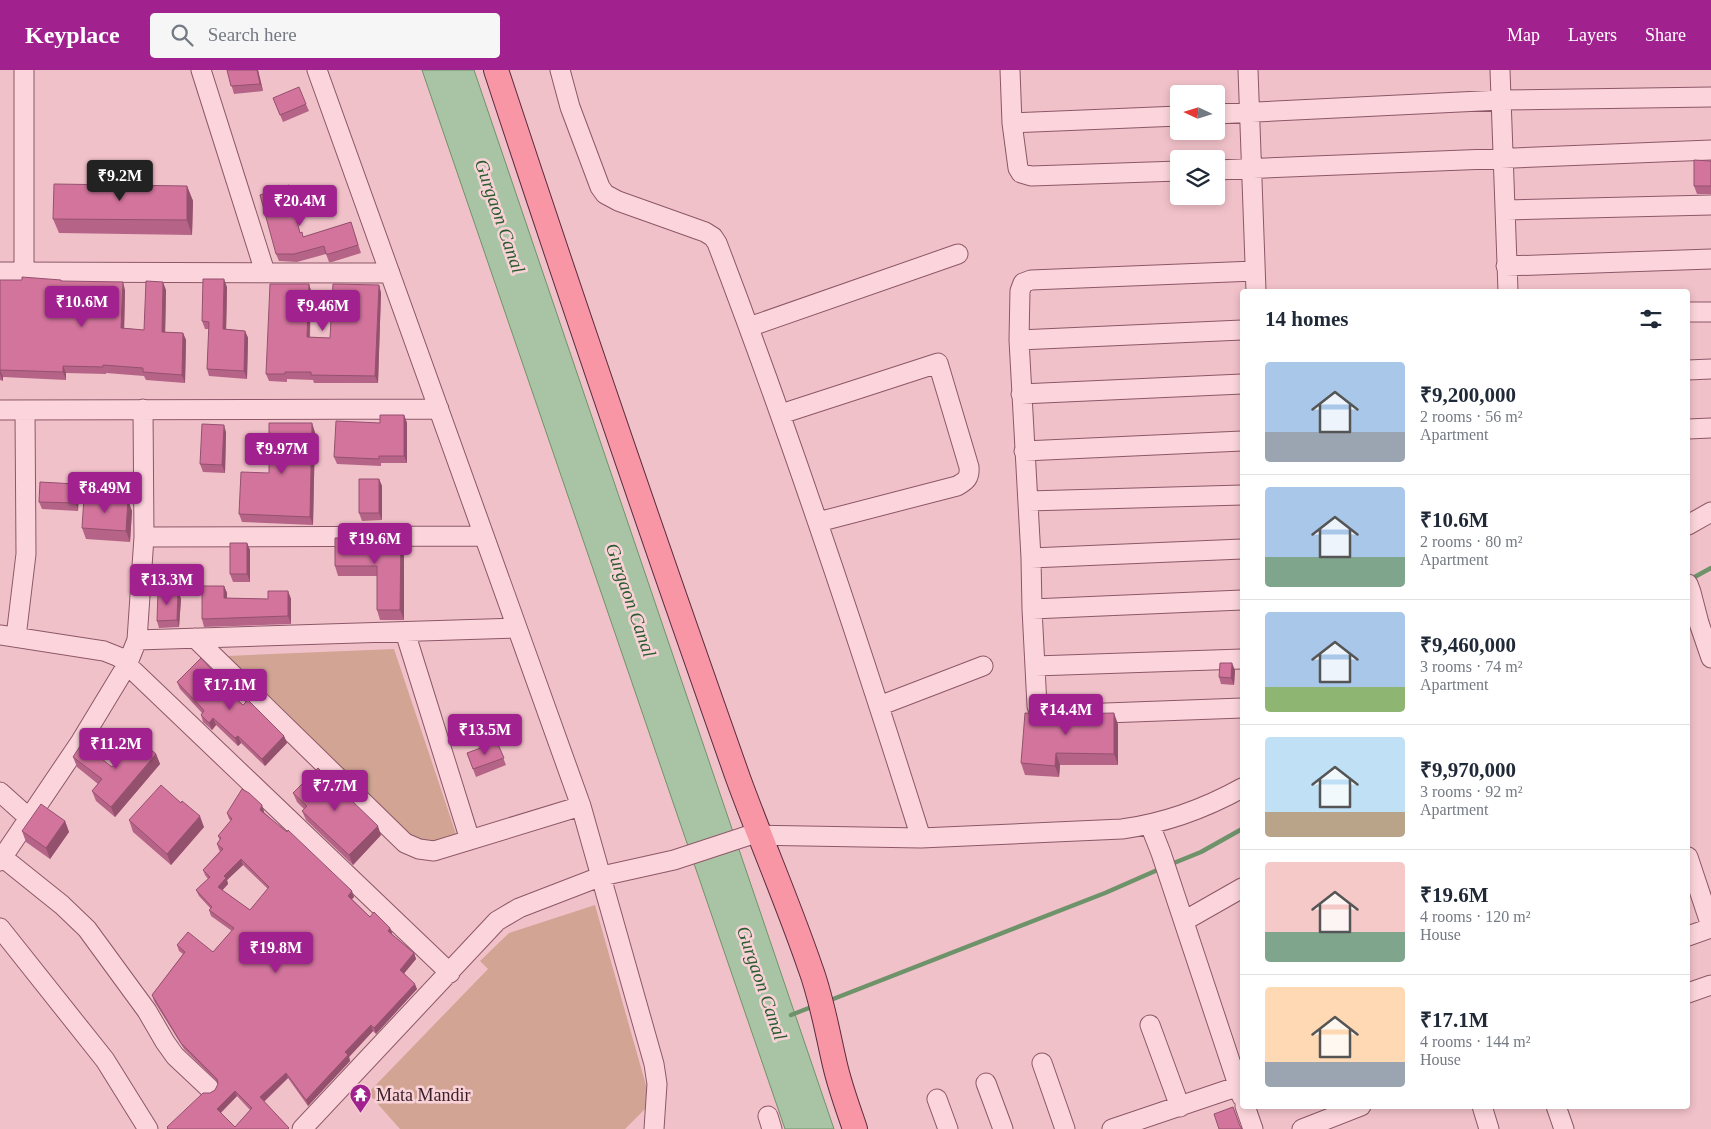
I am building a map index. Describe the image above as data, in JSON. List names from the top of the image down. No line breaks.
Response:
{"water":["Gurgaon Canal"],"places":{"temple":["Mata Mandir"]},"north":"left","page":{"header":"Keyplace","search":"Search here","nav":["Map","Layers","Share"],"price":["₹9.2M","₹20.4M","₹10.6M","₹9.46M","₹9.97M","₹8.49M","₹19.6M","₹13.3M","₹17.1M","₹14.4M","₹13.5M","₹11.2M","₹7.7M","₹19.8M"],"heading":"14 homes","list":[{"name":"₹9,200,000","note":"2 rooms · 56 m² · Apartment"},{"name":"₹10.6M","note":"2 rooms · 80 m² · Apartment"},{"name":"₹9,460,000","note":"3 rooms · 74 m² · Apartment"},{"name":"₹9,970,000","note":"3 rooms · 92 m² · Apartment"},{"name":"₹19.6M","note":"4 rooms · 120 m² · House"},{"name":"₹17.1M","note":"4 rooms · 144 m² · House"}]}}
